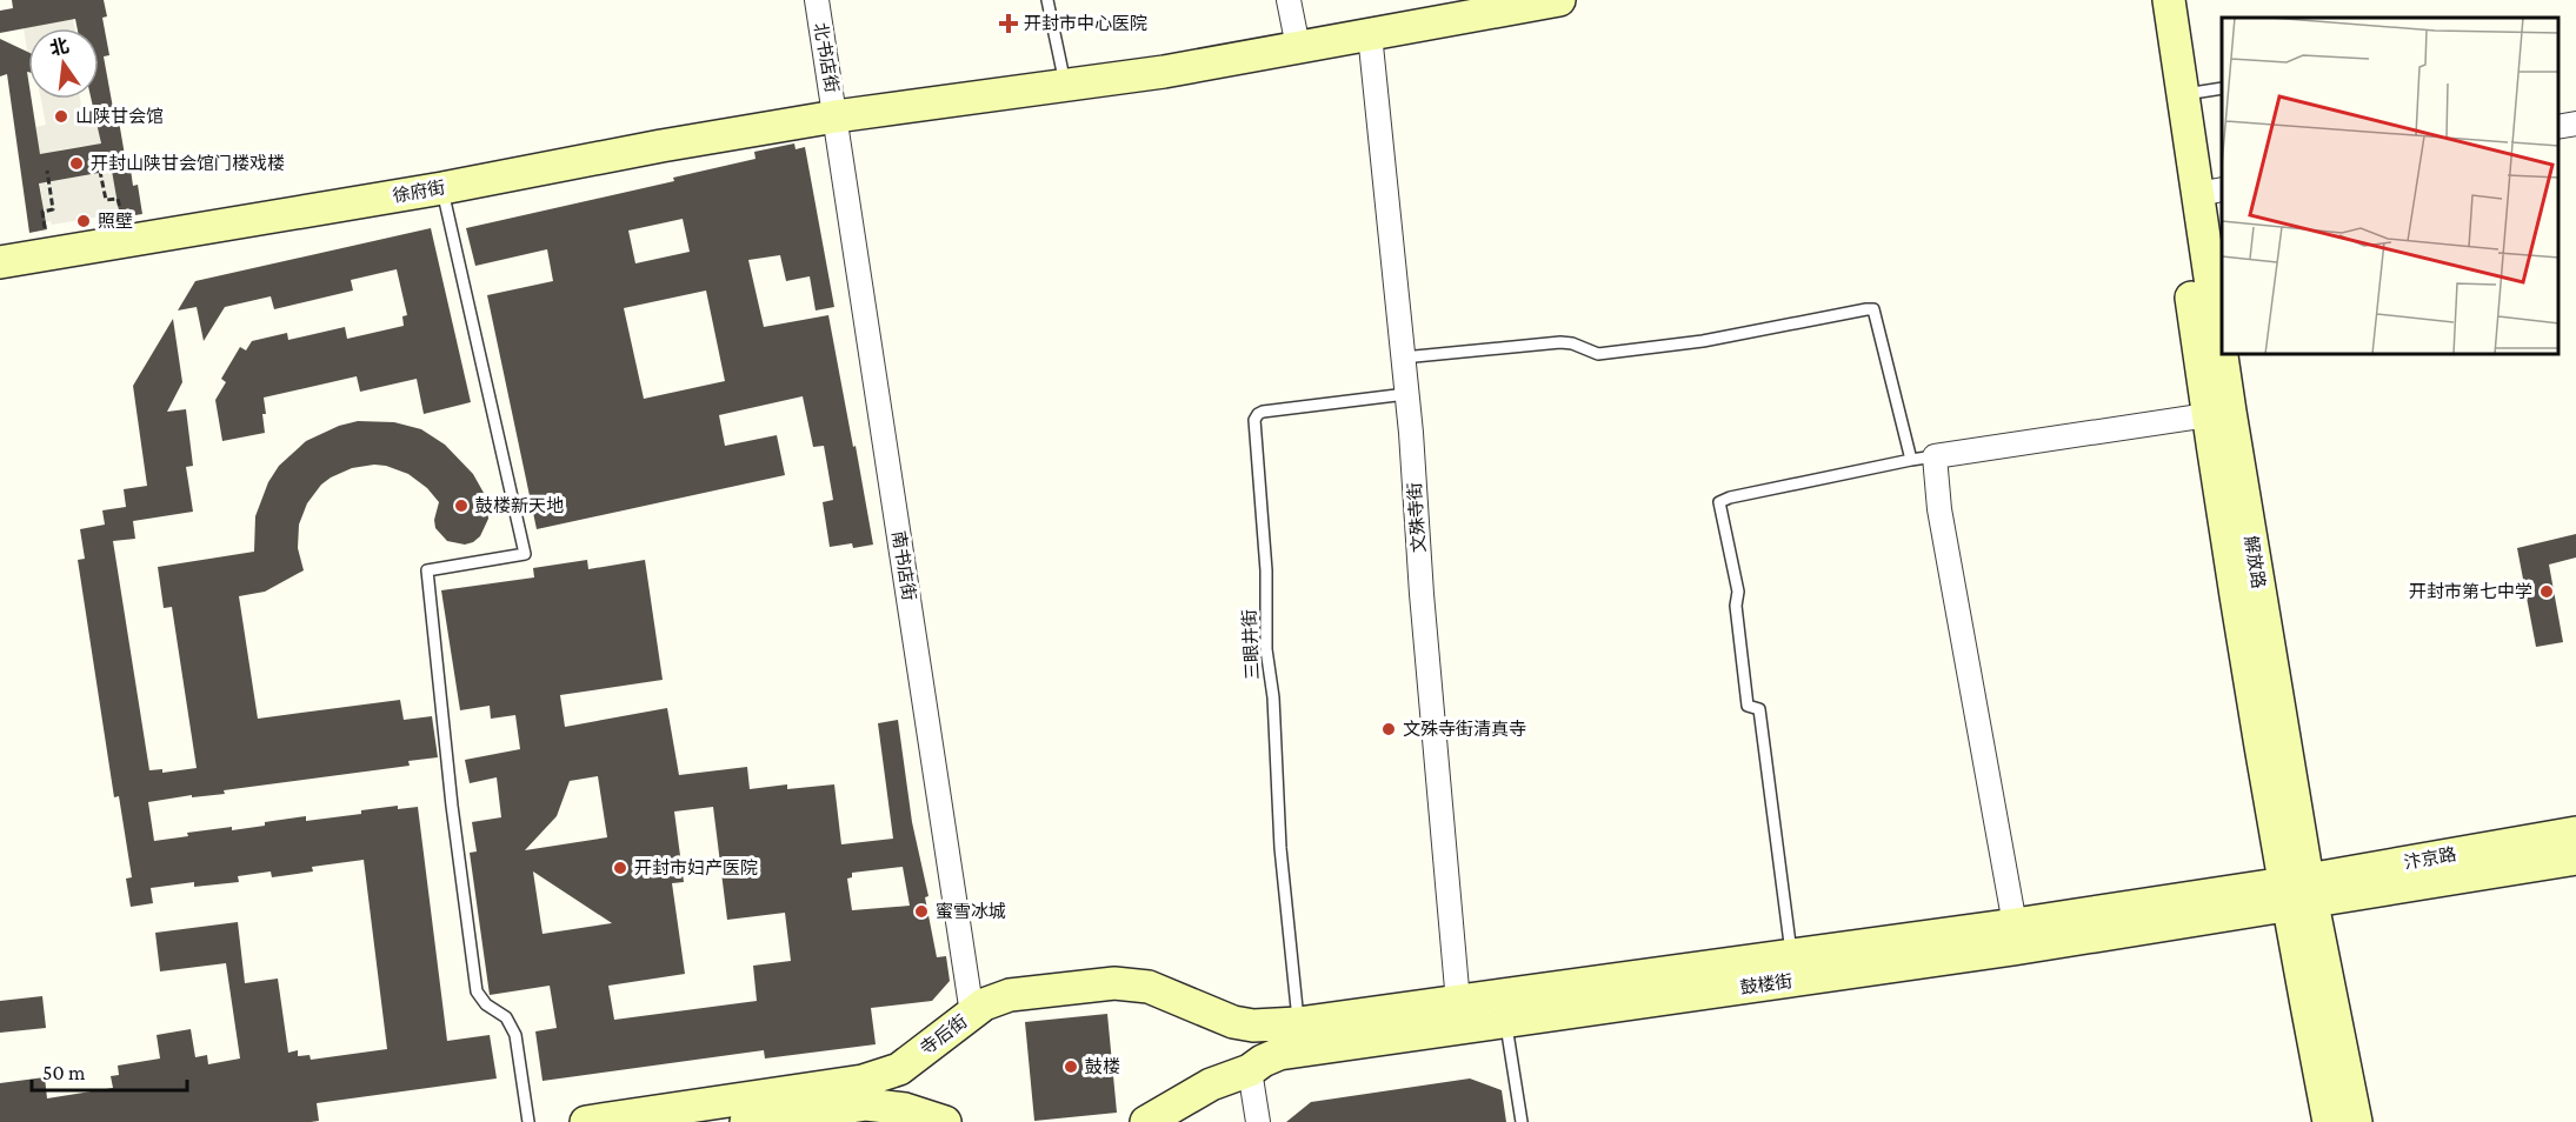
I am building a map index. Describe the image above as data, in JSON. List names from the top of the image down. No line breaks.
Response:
{"streets":{"street":["北书店街","徐府街","文殊寺街","解放路","南书店街","汴京路","鼓楼街","寺后街"],"lane":["三眼井街"]},"crossings":[["北书店街","徐府街"],["北书店街","南书店街"],["徐府街","文殊寺街"],["徐府街","南书店街"],["文殊寺街","三眼井街"],["文殊寺街","鼓楼街"],["解放路","汴京路"],["解放路","鼓楼街"],["南书店街","寺后街"],["三眼井街","鼓楼街"],["三眼井街","寺后街"],["汴京路","鼓楼街"],["鼓楼街","寺后街"]],"places":{"health":["开封市中心医院"],"other":["山陕甘会馆","开封山陕甘会馆门楼戏楼","照壁","鼓楼新天地","开封市第七中学","文殊寺街清真寺","开封市妇产医院","蜜雪冰城","鼓楼"]},"scale_bar":"50 m","north":"top"}
